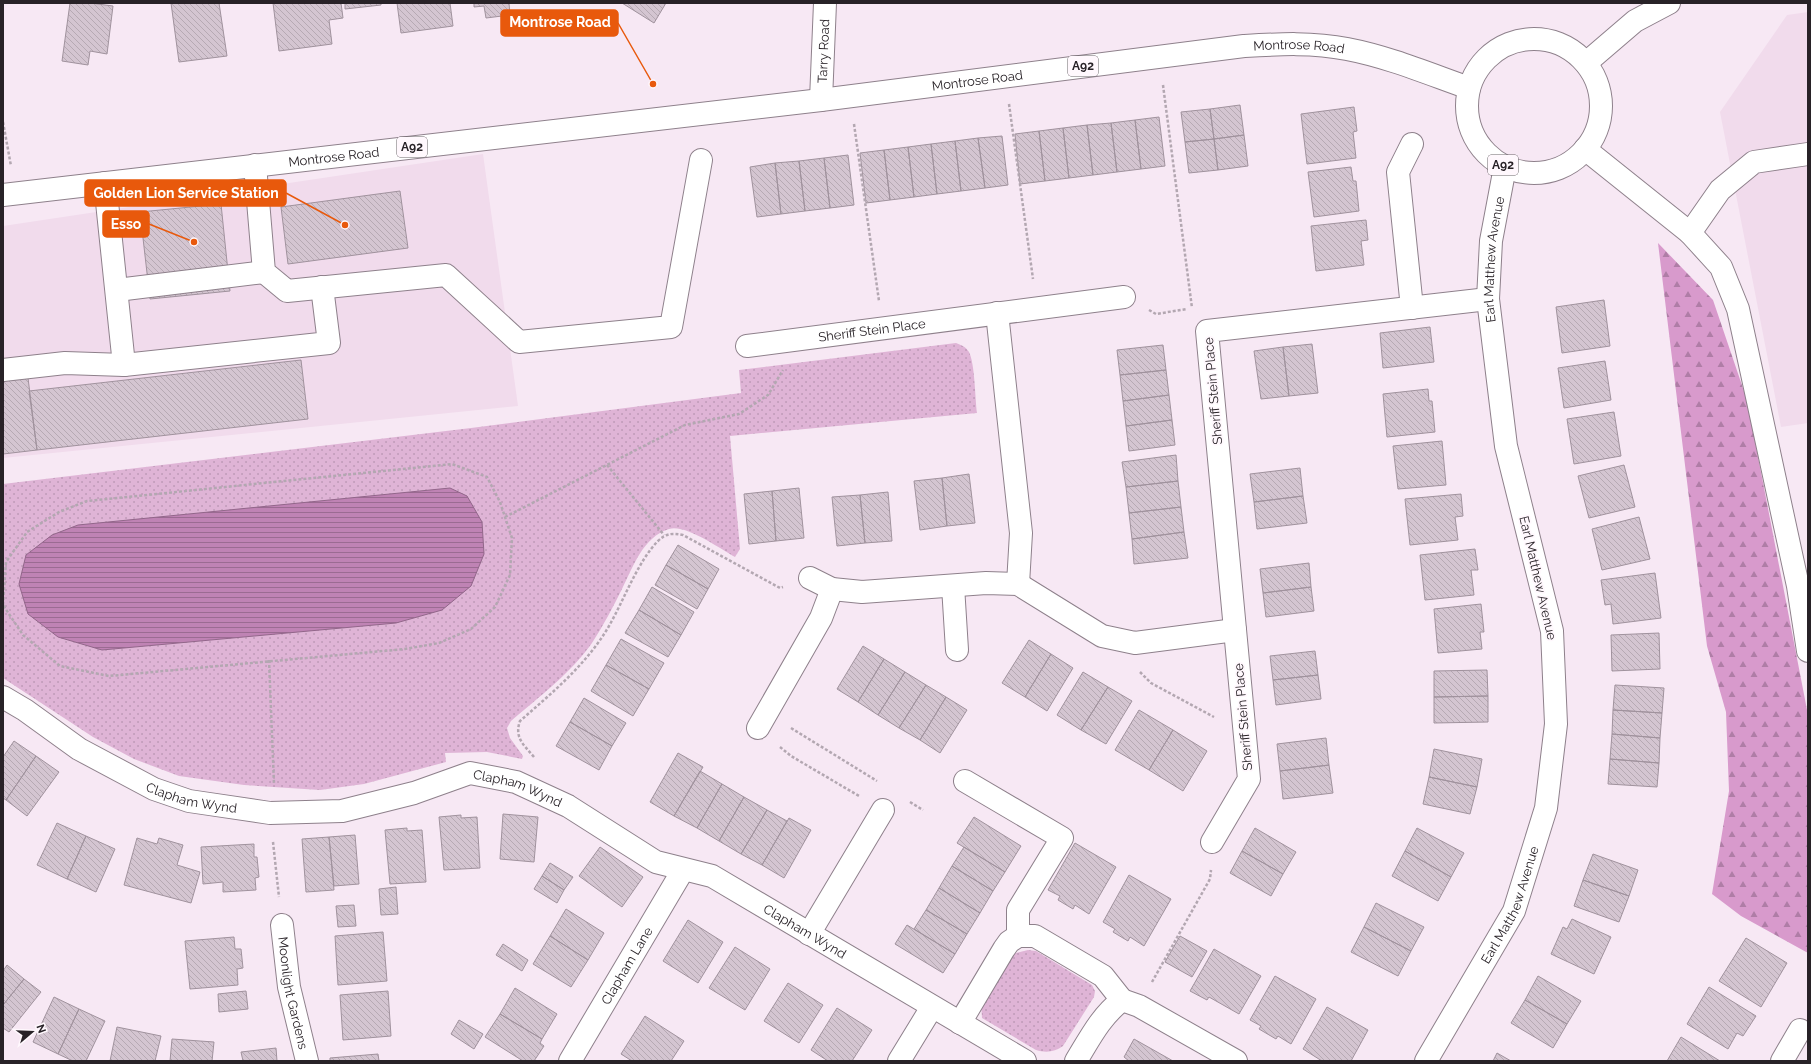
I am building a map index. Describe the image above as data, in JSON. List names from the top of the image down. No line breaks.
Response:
{"streets":{"street":["Montrose Road","Tarry Road","A92","Earl Matthew Avenue","Sheriff Stein Place","Clapham Wynd","Clapham Lane","Moonlight Gardens"]},"crossings":[["Montrose Road","Tarry Road"],["Montrose Road","A92"],["Montrose Road","Earl Matthew Avenue"],["A92","Earl Matthew Avenue"],["Earl Matthew Avenue","Sheriff Stein Place"],["Clapham Wynd","Clapham Lane"]],"places":["Montrose Road","Golden Lion Service Station","Esso"],"north":"right"}
